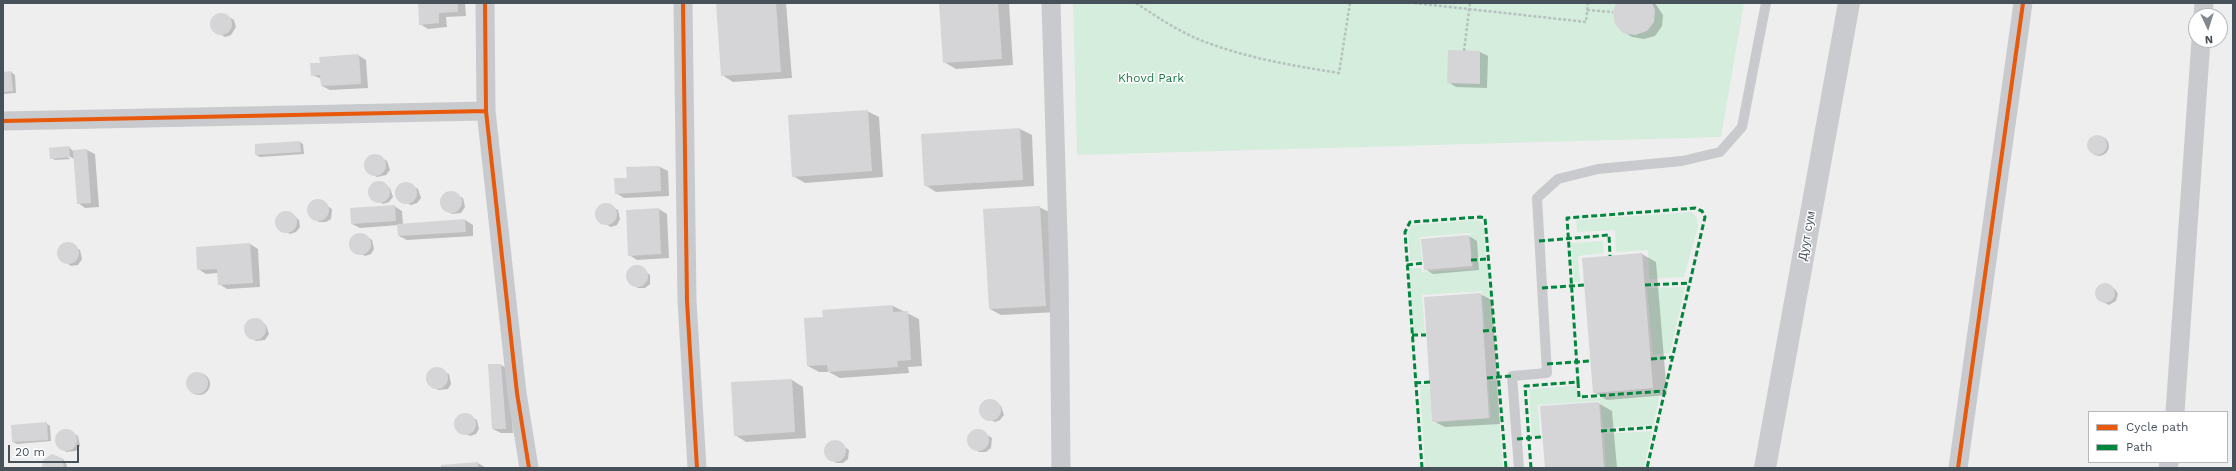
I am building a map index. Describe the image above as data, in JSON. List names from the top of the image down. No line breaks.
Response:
{"streets":{"main road":["Дуут сум"]},"parks":["Khovd Park"],"legend":["Cycle path","Path"],"scale_bar":"20 m","north":"bottom"}
